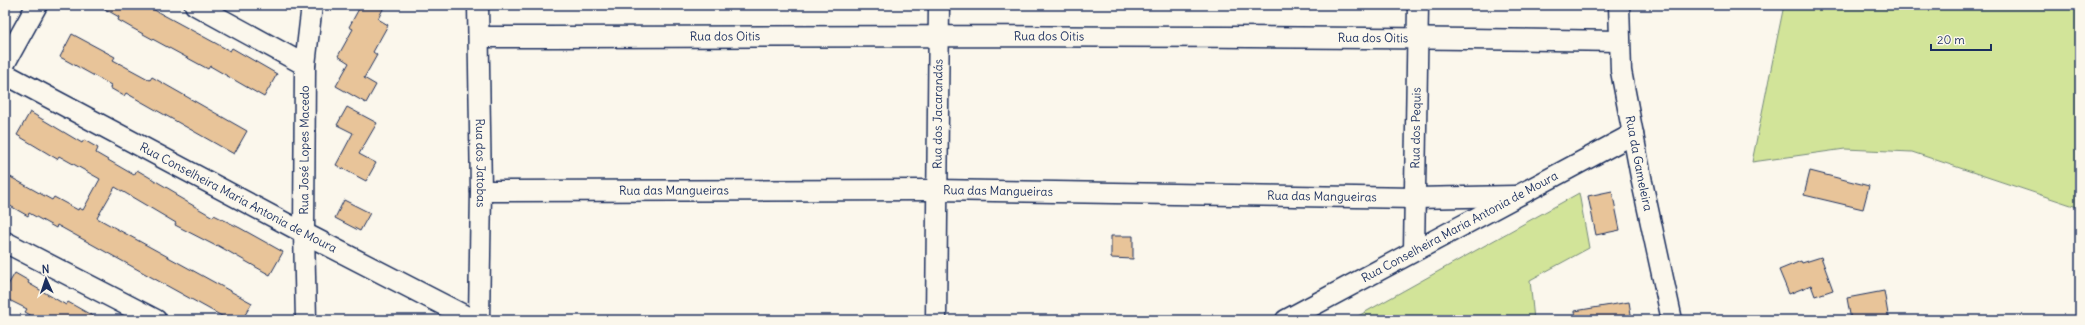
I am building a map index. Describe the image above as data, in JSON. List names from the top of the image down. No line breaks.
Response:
{"streets":{"street":["Rua dos Oitis","Rua dos Jacarandás","Rua dos Pequis","Rua José Lopes Macedo","Rua dos Jatobas","Rua da Gameleira","Rua das Mangueiras","Rua Conselheira Maria Antonia de Moura"]},"crossings":[["Rua dos Oitis","Rua dos Jacarandás"],["Rua dos Oitis","Rua dos Pequis"],["Rua dos Oitis","Rua dos Jatobas"],["Rua dos Oitis","Rua da Gameleira"],["Rua dos Jacarandás","Rua das Mangueiras"],["Rua dos Pequis","Rua das Mangueiras"],["Rua dos Pequis","Rua Conselheira Maria Antonia de Moura"],["Rua José Lopes Macedo","Rua Conselheira Maria Antonia de Moura"],["Rua dos Jatobas","Rua das Mangueiras"],["Rua da Gameleira","Rua Conselheira Maria Antonia de Moura"],["Rua das Mangueiras","Rua Conselheira Maria Antonia de Moura"]],"scale_bar":"20 m","north":"top"}
